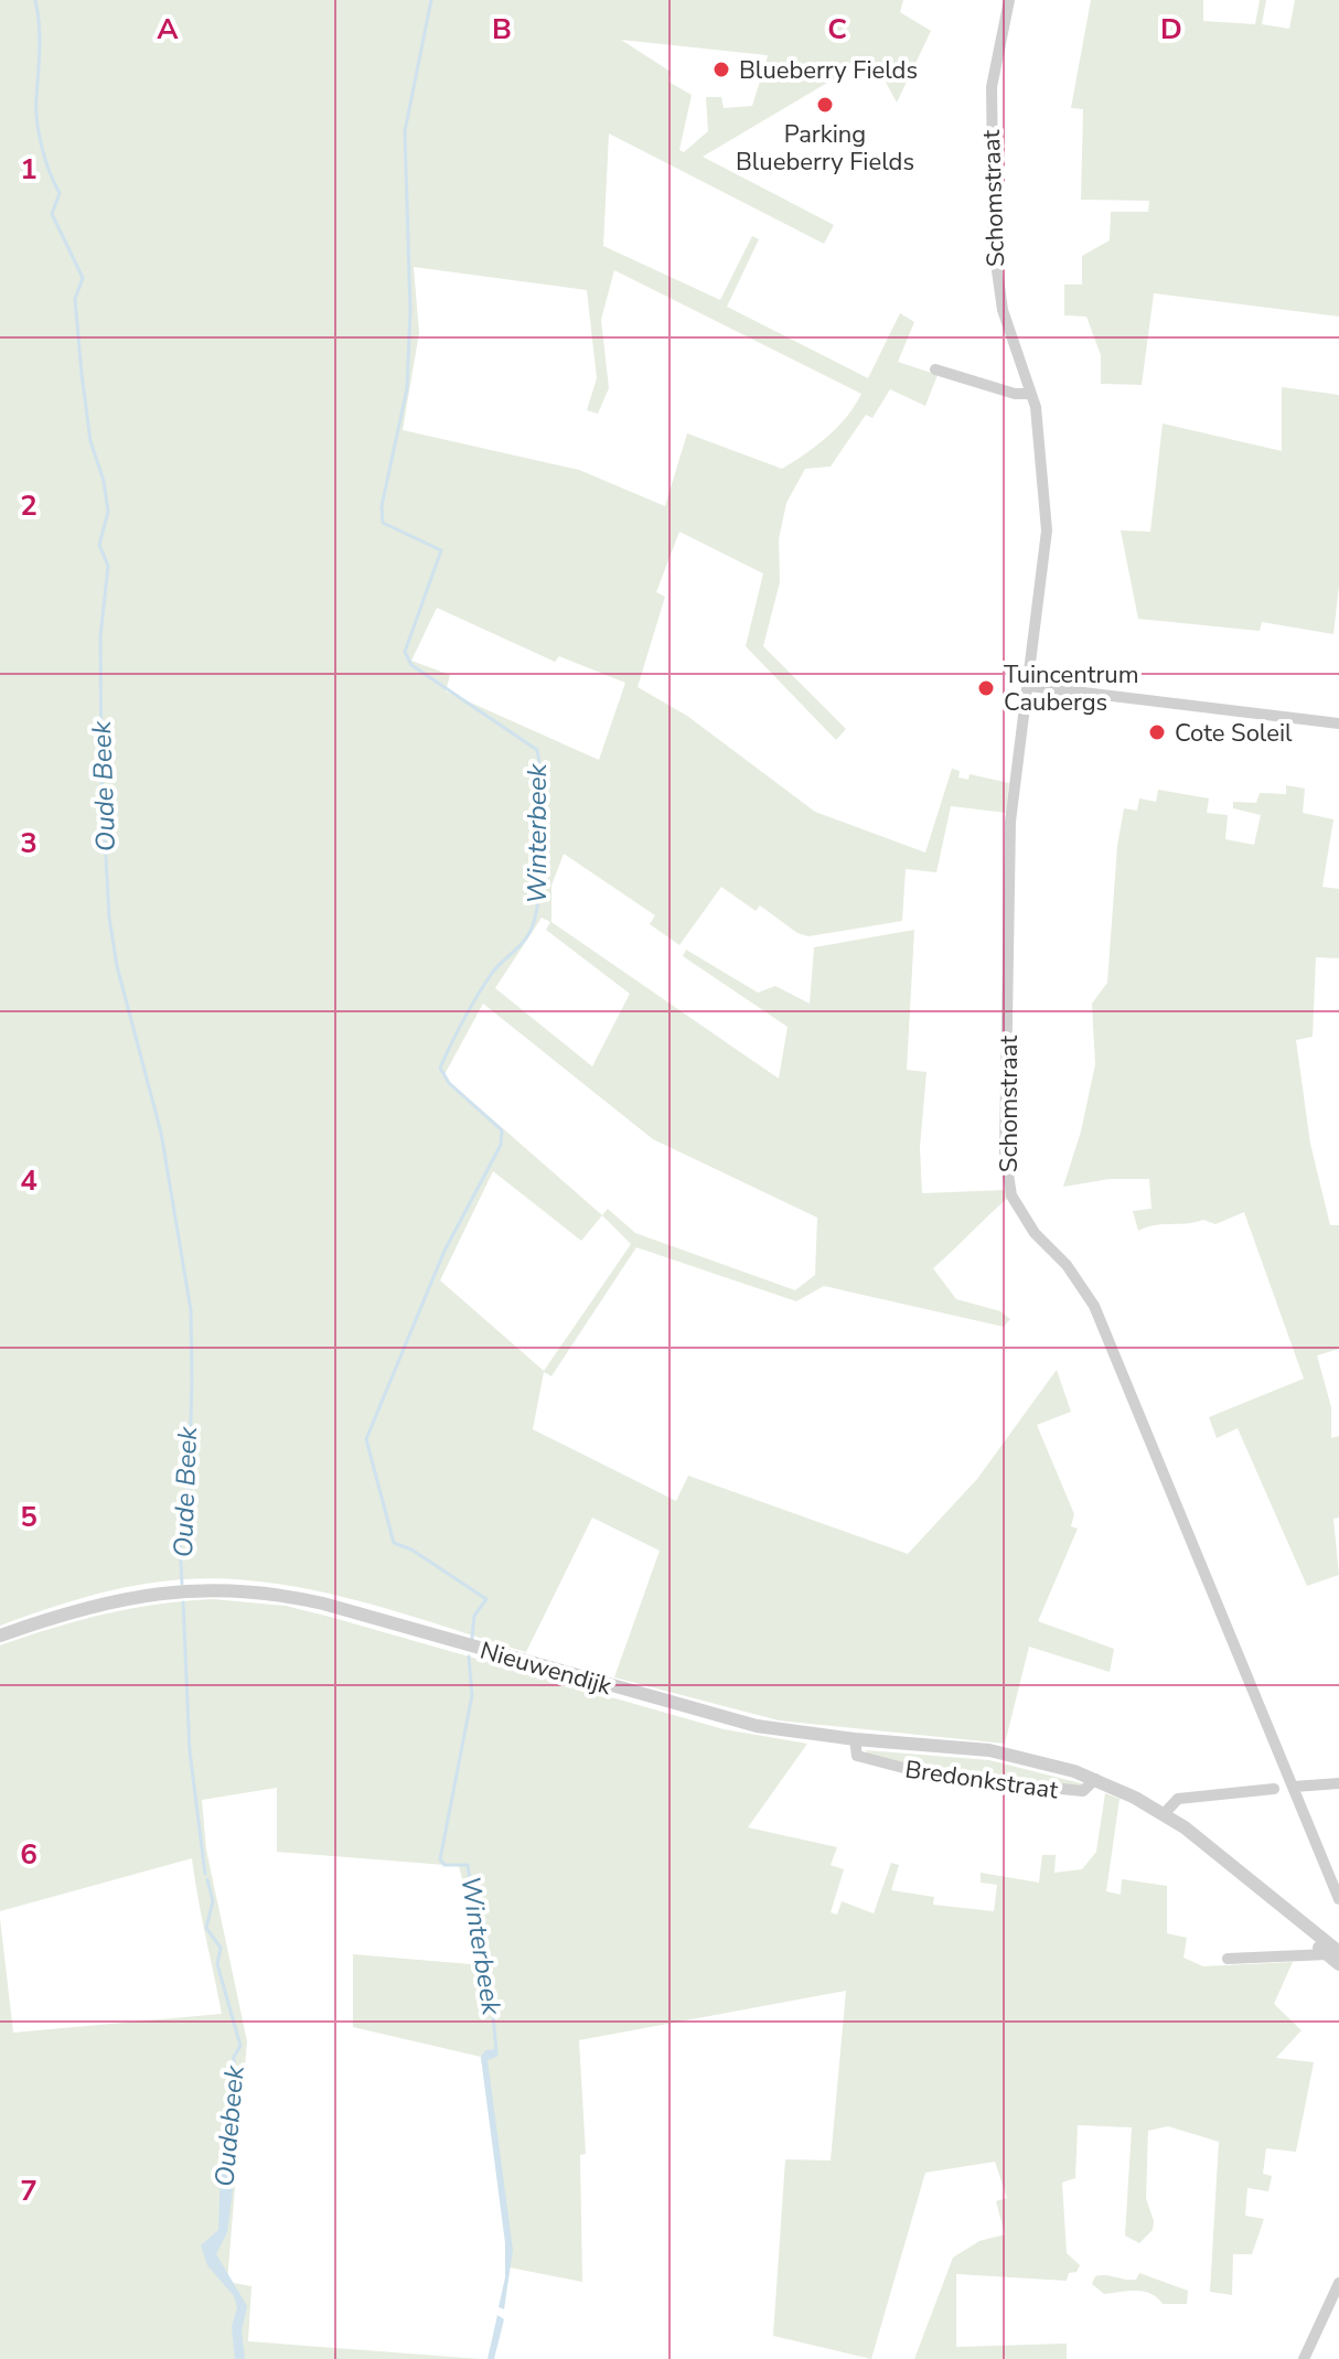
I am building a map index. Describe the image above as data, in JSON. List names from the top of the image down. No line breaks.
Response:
{"streets":{"street":["Schomstraat","Nieuwendijk","Bredonkstraat"]},"crossings":[["Nieuwendijk","Bredonkstraat"]],"water":["Oude Beek","Winterbeek","Oudebeek"],"places":["Blueberry Fields","Parking Blueberry Fields","Tuincentrum Caubergs","Cote Soleil"],"grid":{"columns":["A","B","C","D"],"rows":["1","2","3","4","5","6","7"]}}
